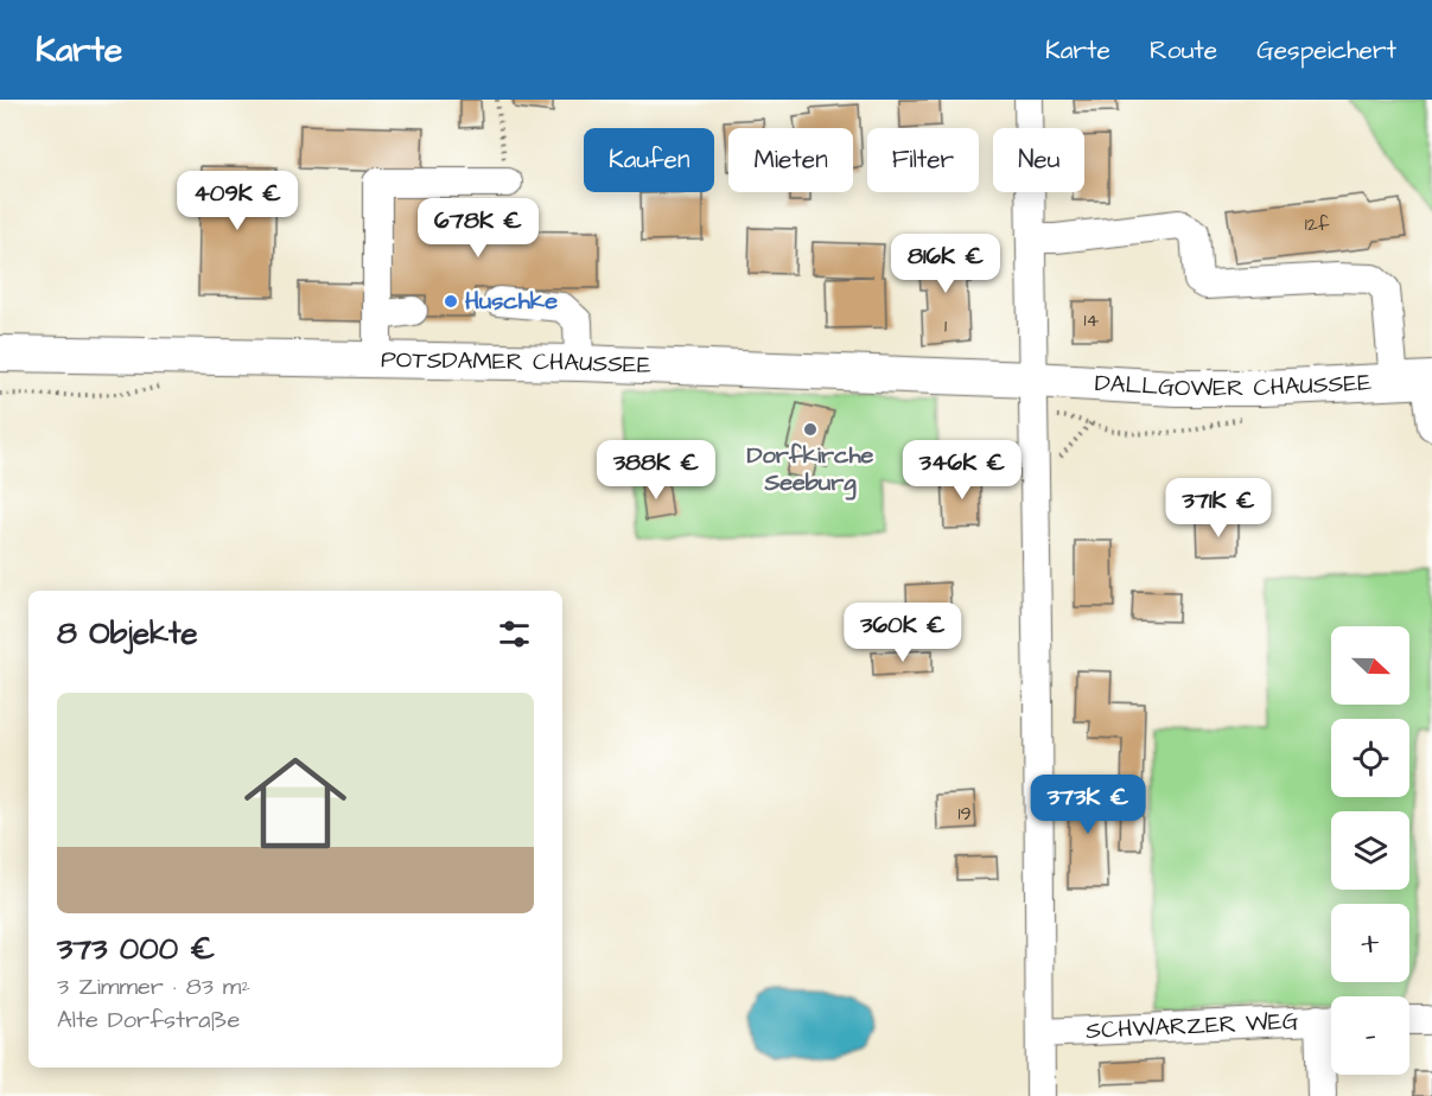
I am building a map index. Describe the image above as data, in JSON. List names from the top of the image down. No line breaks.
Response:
{"streets":{"main road":["POTSDAMER CHAUSSEE","DALLGOWER CHAUSSEE"],"street":["SCHWARZER WEG"]},"crossings":[["POTSDAMER CHAUSSEE","DALLGOWER CHAUSSEE"]],"places":["Huschke","Dorfkirche Seeburg"],"house_numbers":["12f","14","1","19"],"north":"right","page":{"header":"Karte","nav":["Karte","Route","Gespeichert"],"chip":["Kaufen","Mieten","Filter","Neu"],"price":["409K €","678K €","816K €","388K €","346K €","371K €","360K €","373K €"],"heading":"8 Objekte","map_buttons":["+","−"],"list":[{"name":"373 000 €","note":"3 Zimmer · 83 m² · Alte Dorfstraße"}]}}
